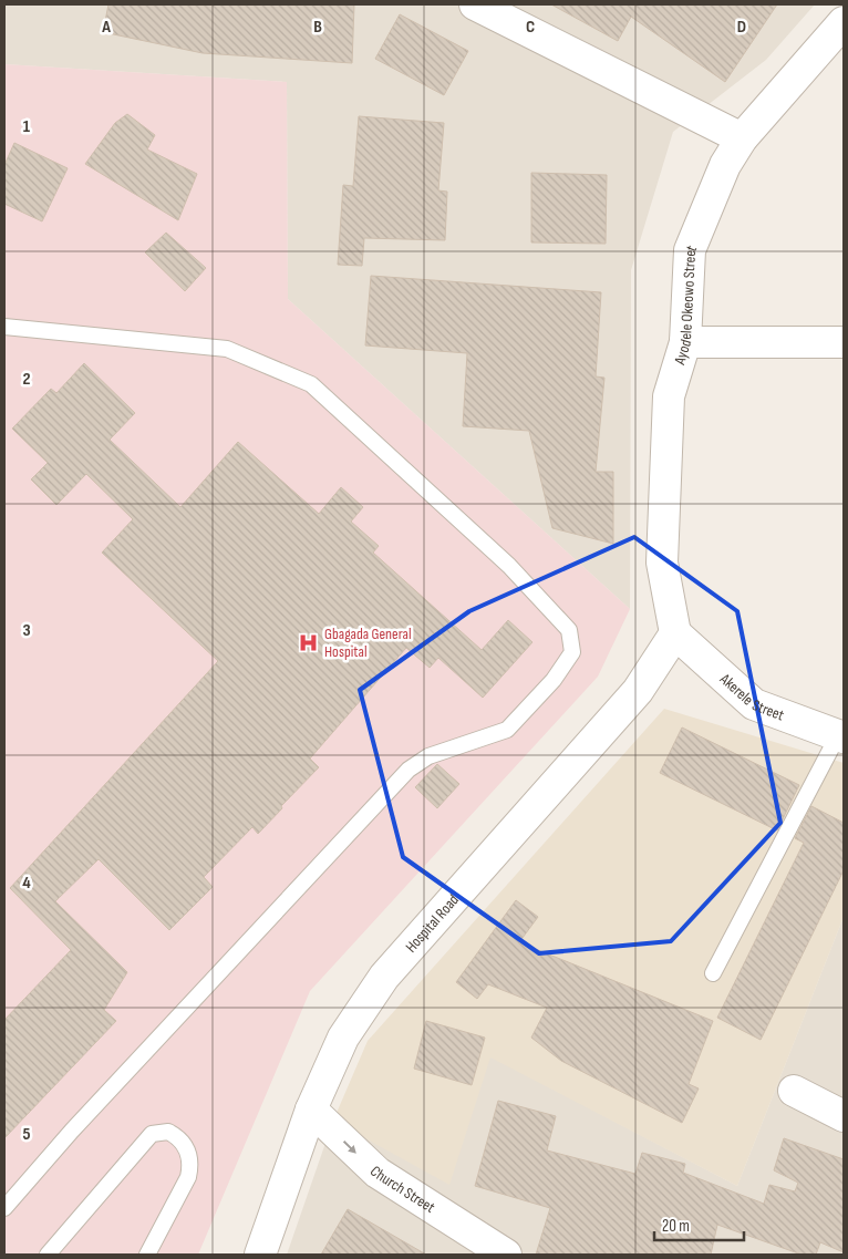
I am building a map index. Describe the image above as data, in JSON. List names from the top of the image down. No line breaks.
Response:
{"streets":{"street":["Ayodele Okeowo Street","Akerele Street","Hospital Road","Church Street"]},"crossings":[["Ayodele Okeowo Street","Akerele Street"],["Ayodele Okeowo Street","Hospital Road"],["Akerele Street","Hospital Road"],["Hospital Road","Church Street"]],"one_way":["Church Street"],"places":{"hospital":["Gbagada General Hospital"]},"scale_bar":"20 m","grid":{"columns":["A","B","C","D"],"rows":["1","2","3","4","5"]}}
